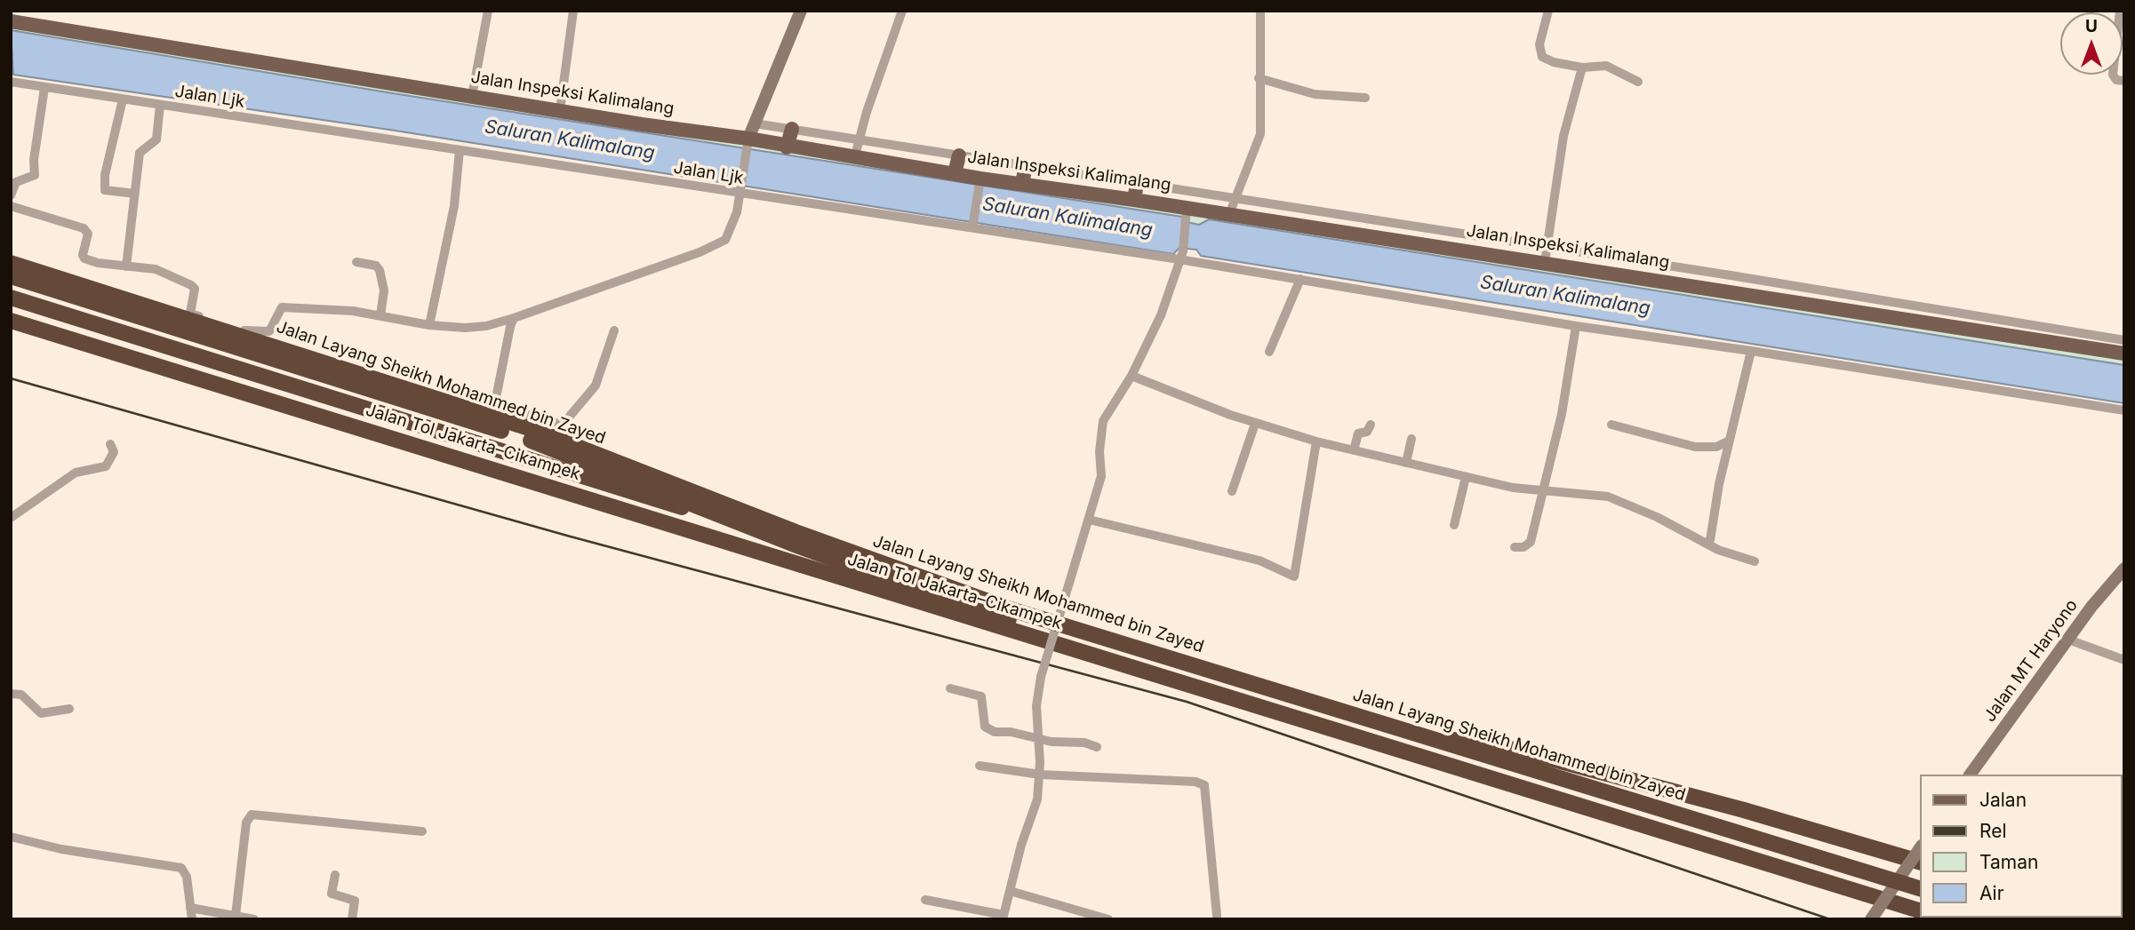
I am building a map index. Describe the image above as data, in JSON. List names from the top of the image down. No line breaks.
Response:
{"streets":{"highway":["Jalan Layang Sheikh Mohammed bin Zayed","Jalan Tol Jakarta–Cikampek"],"main road":["Jalan Inspeksi Kalimalang","Jalan MT Haryono"],"street":["Jalan Ljk"]},"water":["Saluran Kalimalang"],"legend":["Jalan","Rel","Taman","Air"],"north":"top"}
